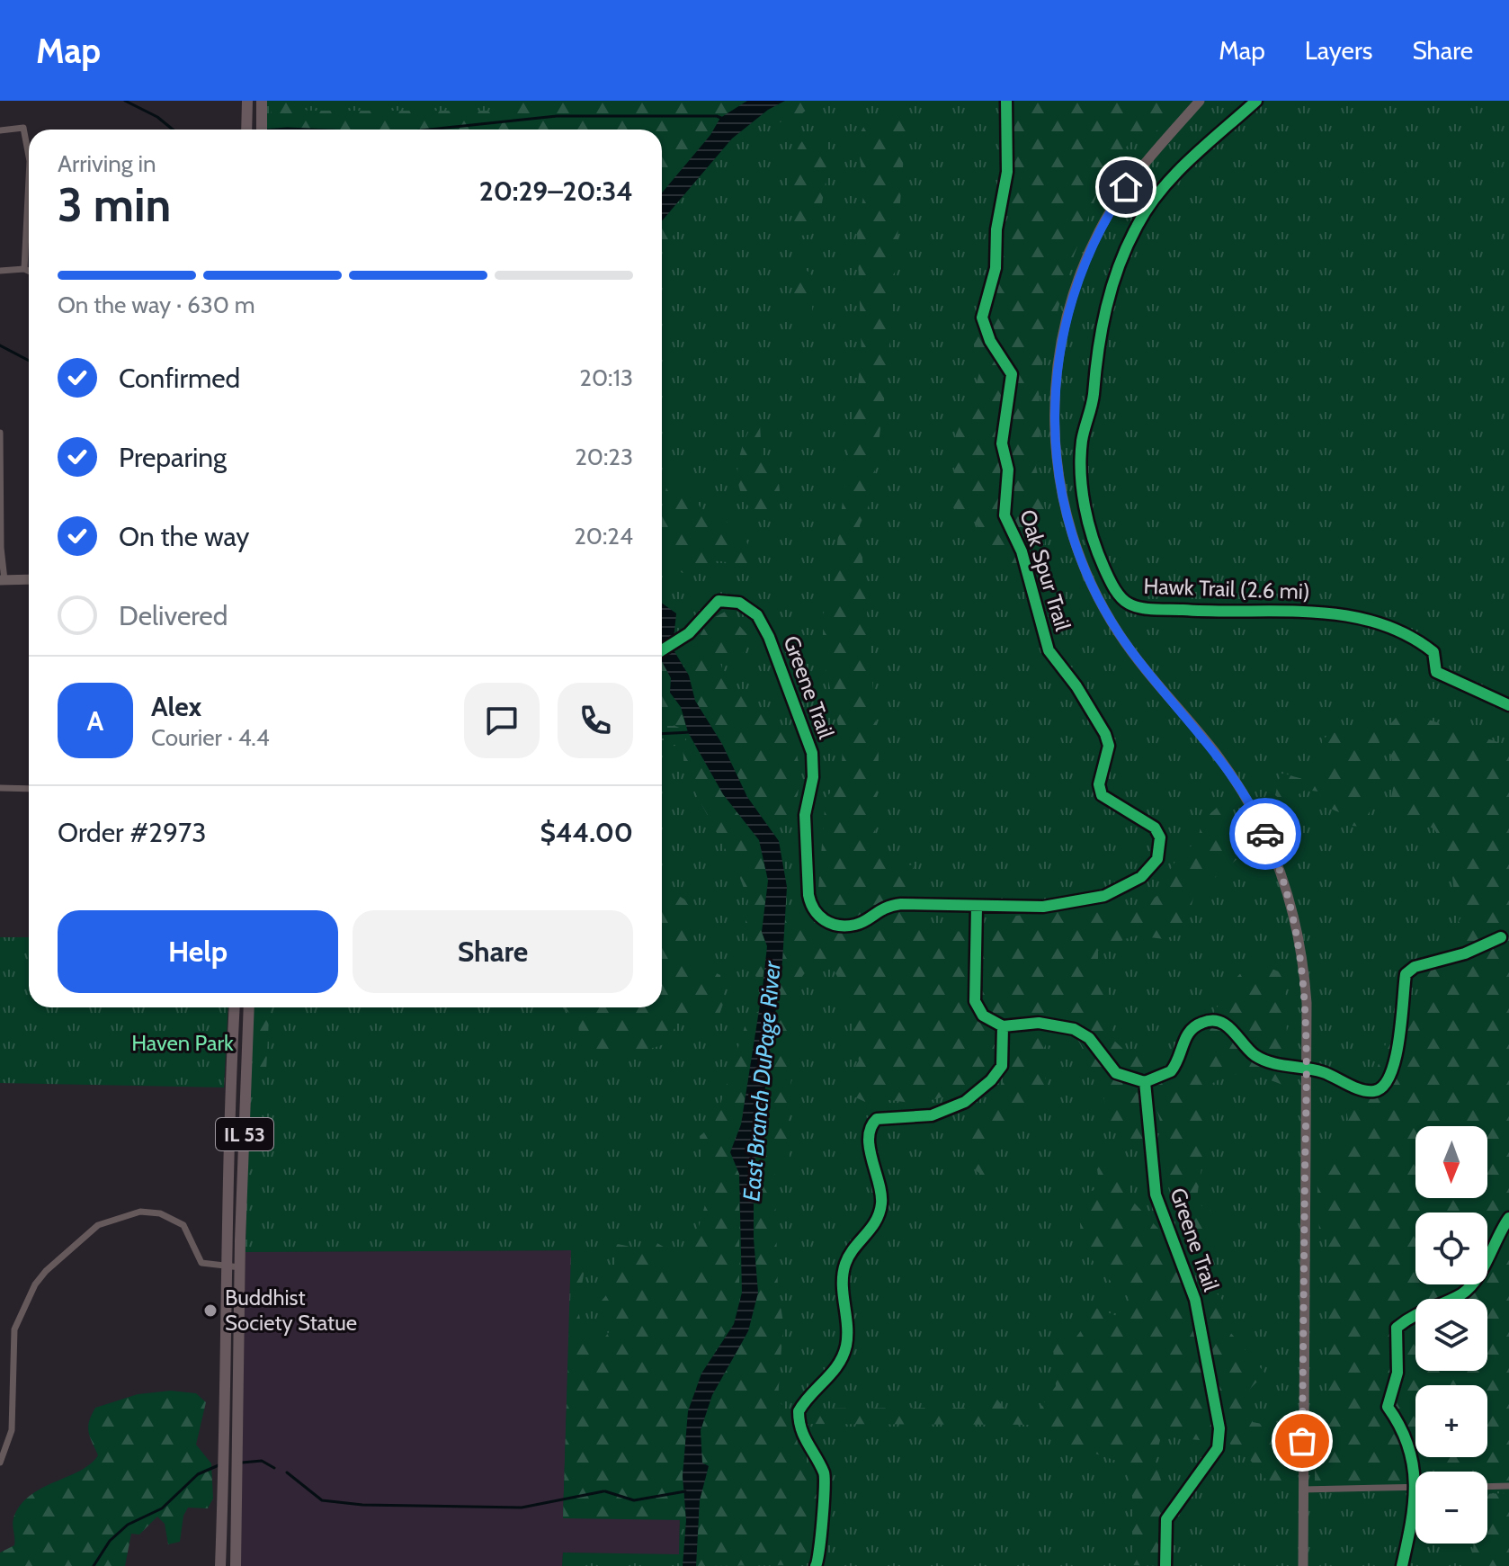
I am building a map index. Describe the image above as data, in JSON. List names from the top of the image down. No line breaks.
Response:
{"streets":{"main road":["IL 53"],"cycle path":["Oak Spur Trail","Hawk Trail (2.6 mi)","Greene Trail"]},"water":["East Branch DuPage River"],"parks":["Haven Park"],"places":["Buddhist Society Statue"],"north":"bottom","page":{"header":"Map","nav":["Map","Layers","Share"],"heading":["3 min","Arriving in","20:29–20:34"],"panel":["Alex","Courier · 4.4","Order #2973","$44.00"],"bar":"On the way · 630 m","list":[["Confirmed","20:13"],["Preparing","20:23"],["On the way","20:24"],"Delivered"],"round":"A","buttons":["Help","Share"],"map_buttons":["+","−"]}}
